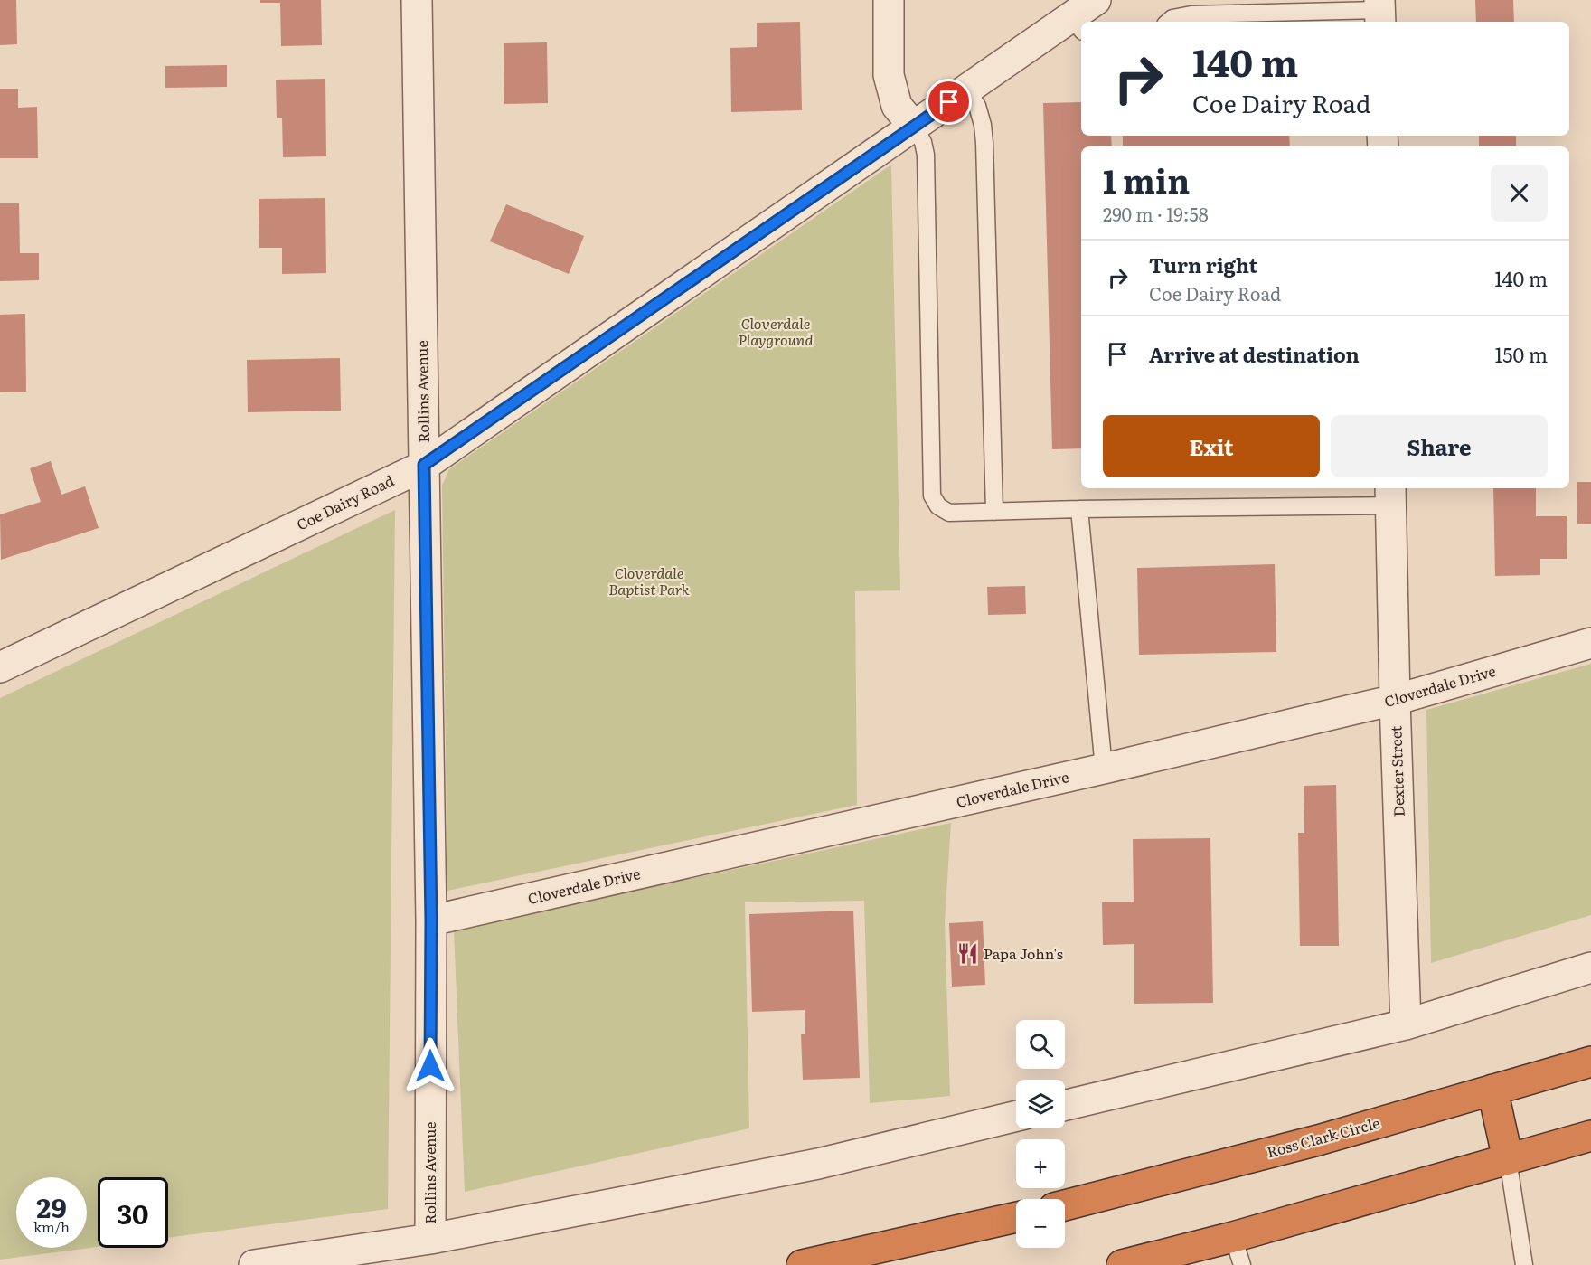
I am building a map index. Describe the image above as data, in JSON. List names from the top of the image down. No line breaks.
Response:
{"streets":{"highway":["Ross Clark Circle"],"street":["Rollins Avenue","Coe Dairy Road","Cloverdale Drive","Dexter Street"]},"crossings":[["Rollins Avenue","Coe Dairy Road"],["Rollins Avenue","Cloverdale Drive"],["Cloverdale Drive","Dexter Street"]],"parks":["Cloverdale Playground","Cloverdale Baptist Park"],"places":{"restaurant":["Papa John's"]},"page":{"turn":["140 m","Coe Dairy Road"],"heading":["1 min","290 m · 19:58"],"list":[{"name":"Turn right","note":"Coe Dairy Road","value":"140 m"},{"name":"Arrive at destination","value":"150 m"}],"buttons":["Exit","Share"],"map_buttons":["+","−"],"speed":"29 km/h","limit":"30"}}
